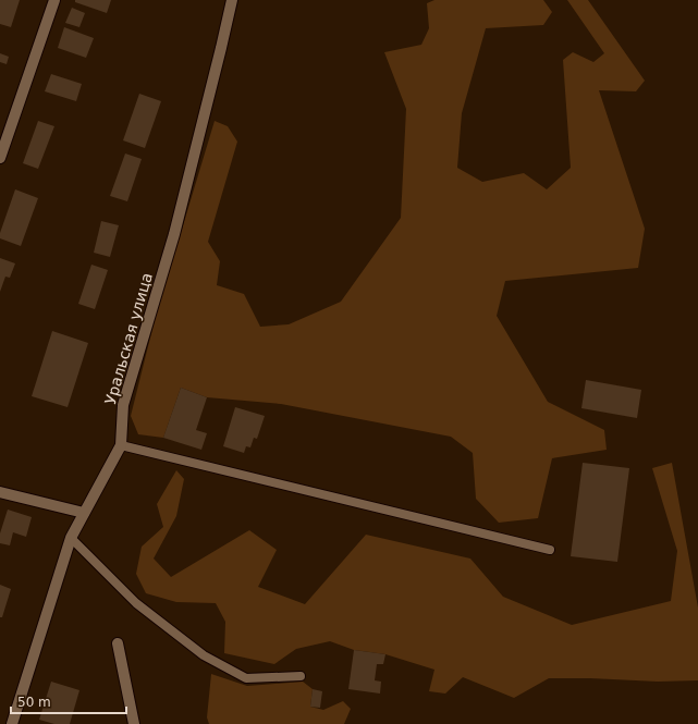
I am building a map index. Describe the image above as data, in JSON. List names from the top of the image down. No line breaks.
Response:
{"streets":{"street":["Уральская улица"]},"scale_bar":"50 m"}
